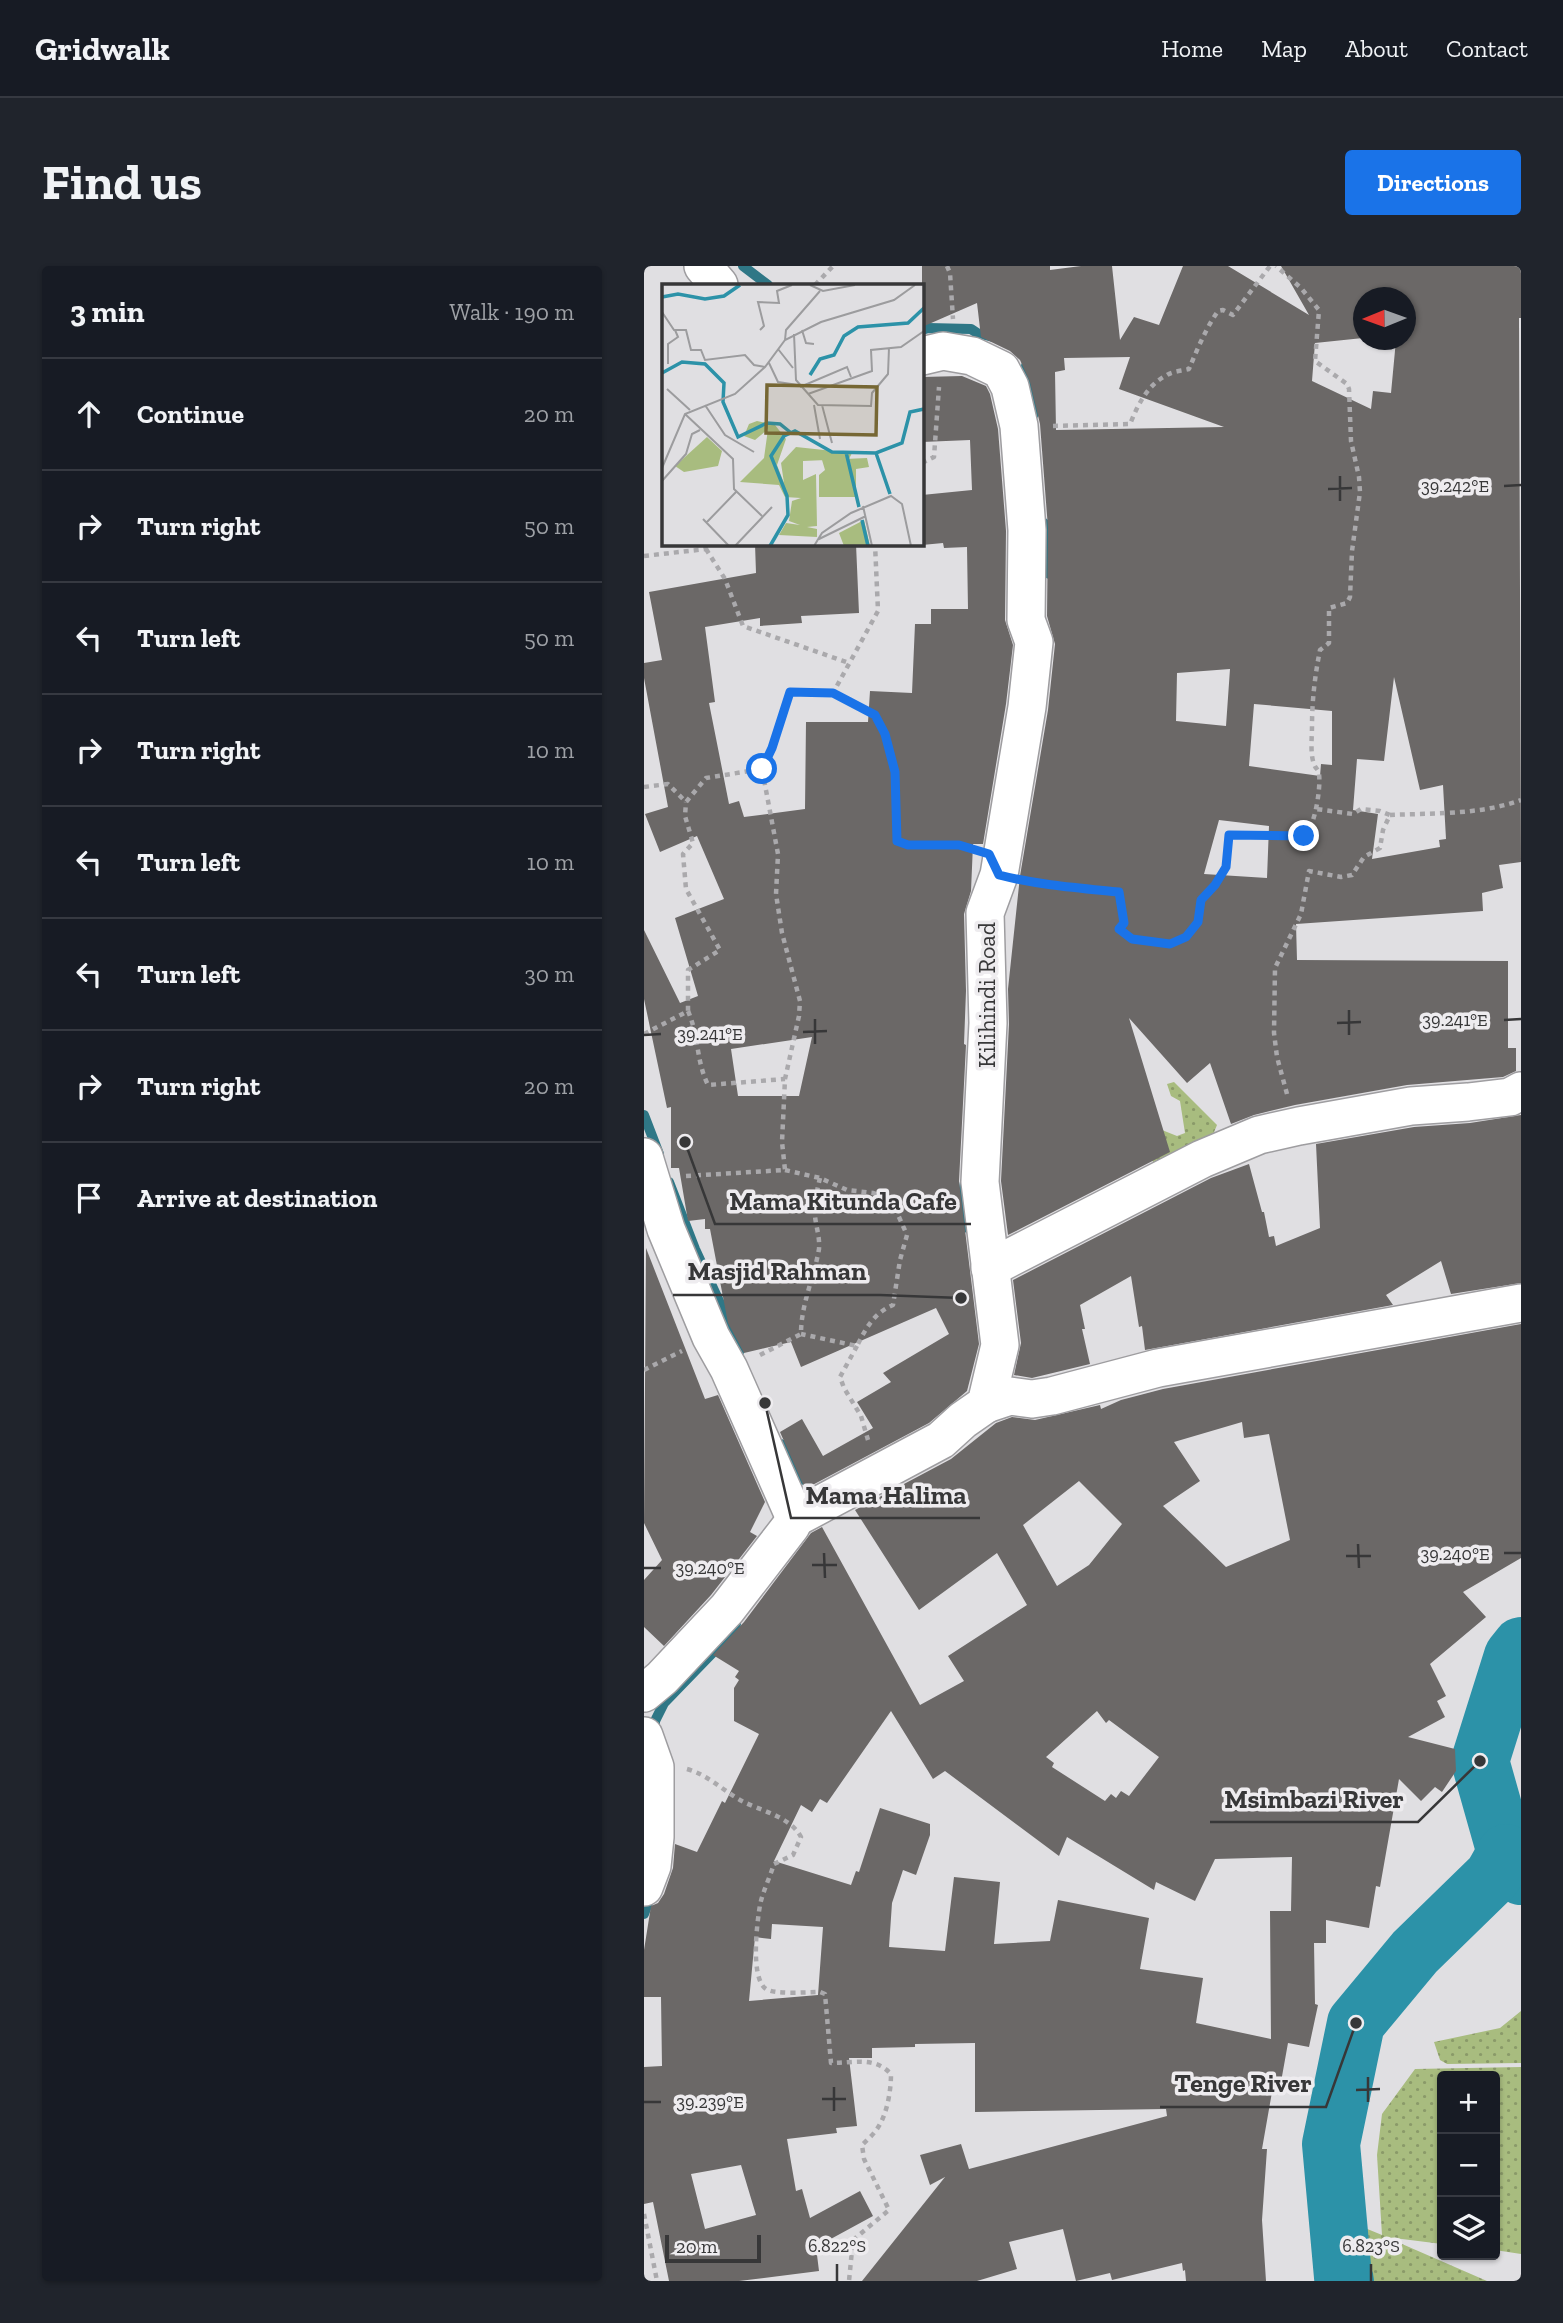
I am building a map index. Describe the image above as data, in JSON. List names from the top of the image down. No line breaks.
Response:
{"streets":{"street":["Kilihindi Road"]},"places":["Mama Kitunda Cafe","Masjid Rahman","Mama Halima","Msimbazi River","Tenge River"],"scale_bar":"20 m","north":"left","page":{"header":"Gridwalk","nav":["Home","Map","About","Contact"],"buttons":"Directions","title":"Find us","heading":["3 min","Walk · 190 m"],"list":[["Continue","20 m"],["Turn right","50 m"],["Turn left","50 m"],["Turn right","10 m"],["Turn left","10 m"],["Turn left","30 m"],["Turn right","20 m"],"Arrive at destination"],"map_buttons":["+","−"],"scale":"20 m"},"coordinates":["39.242°E","39.241°E","39.240°E","39.239°E","6.822°S","6.823°S"]}
